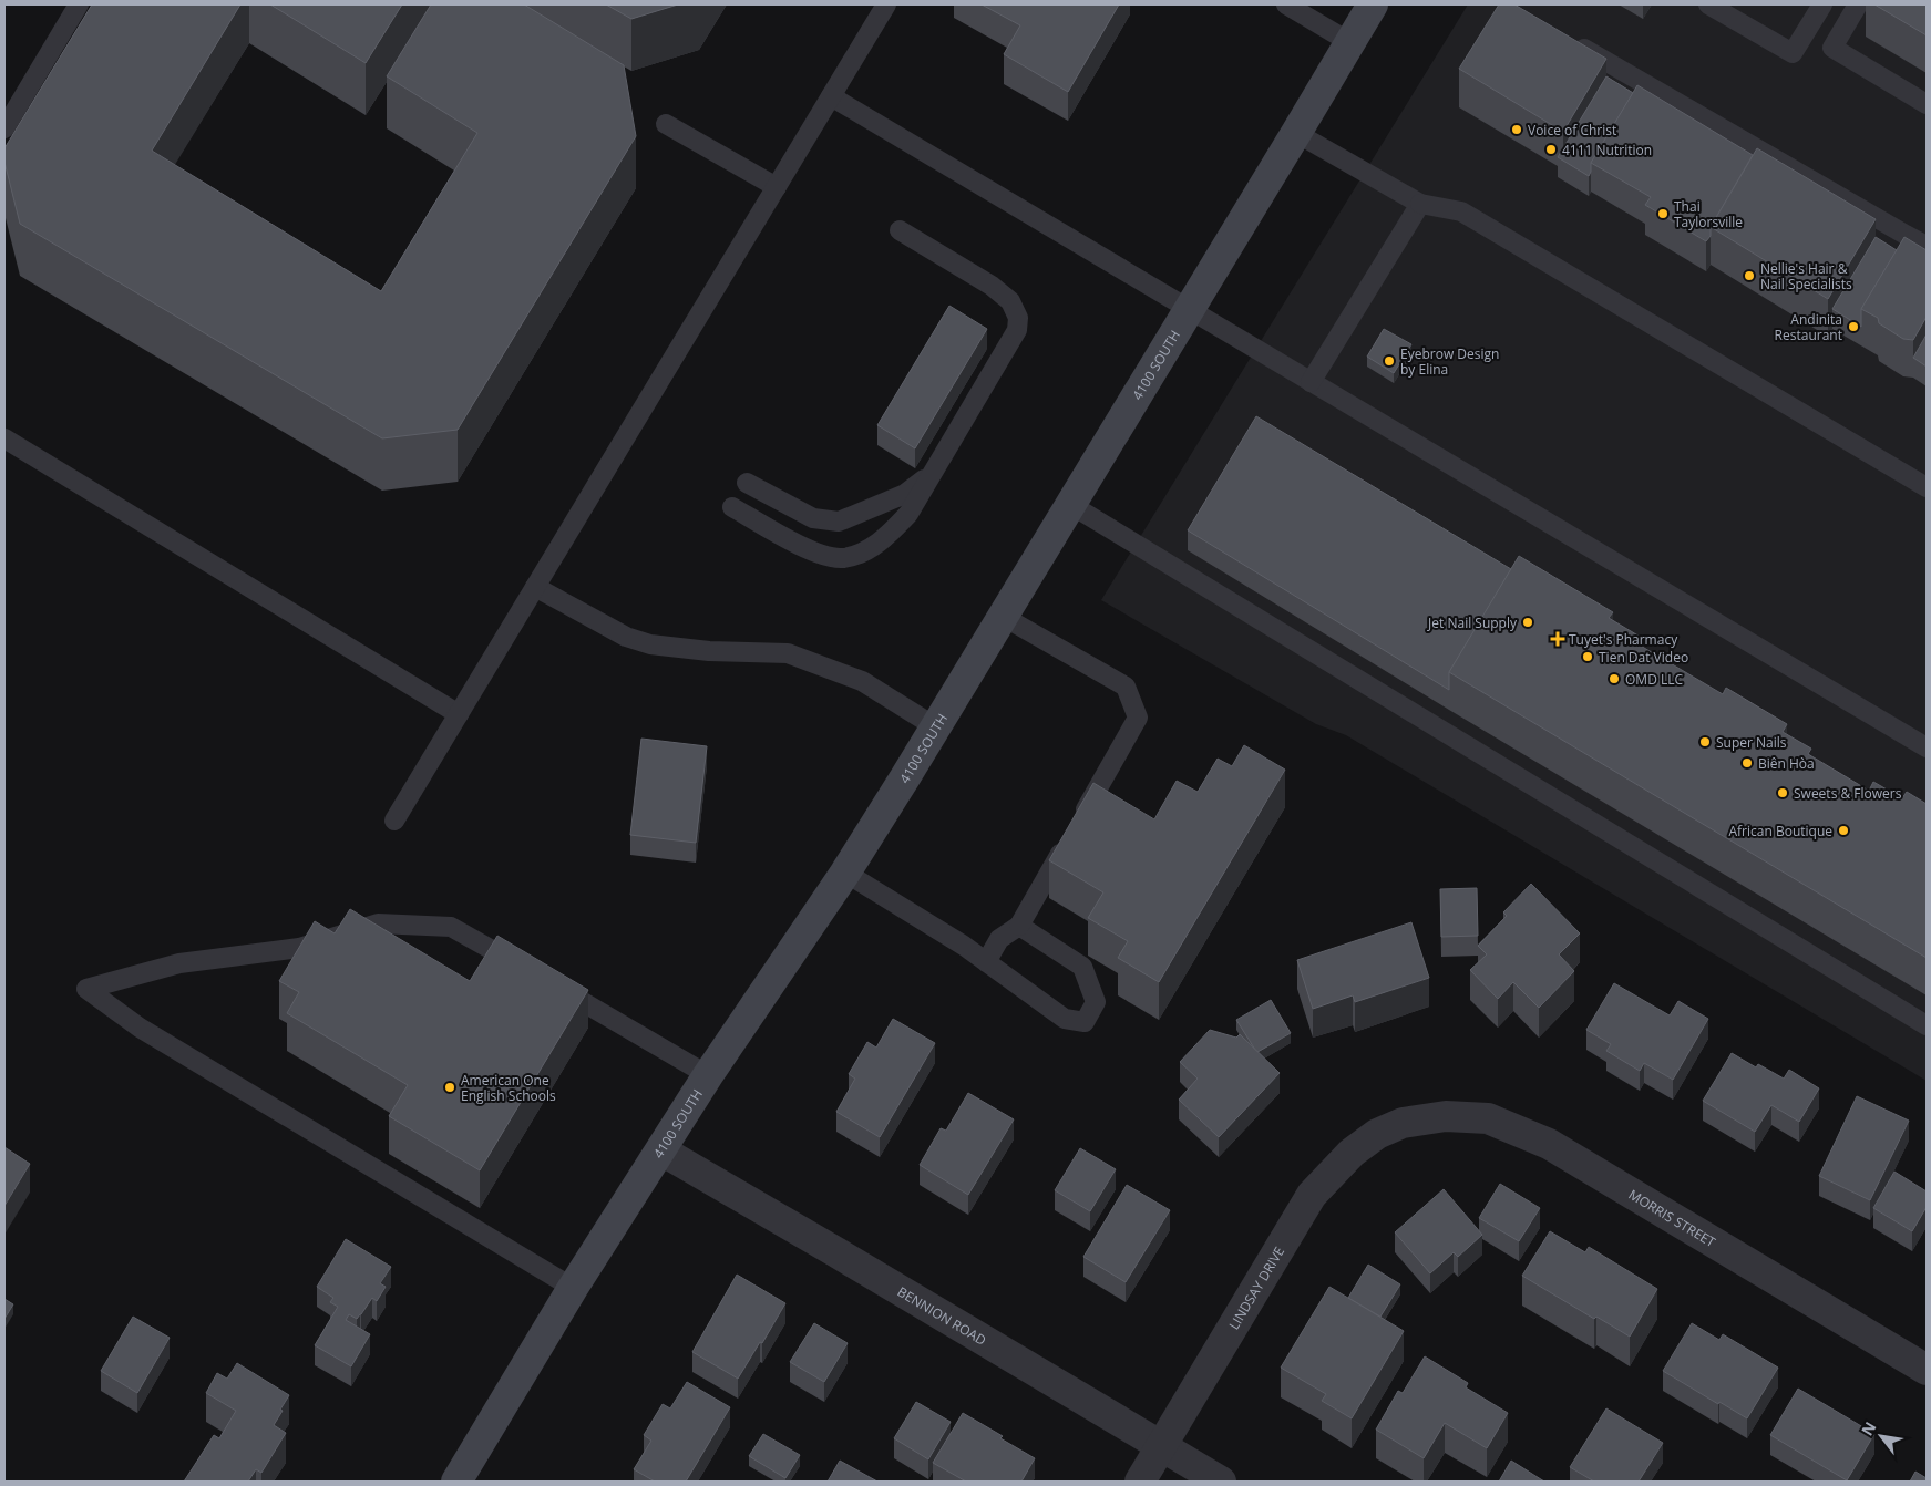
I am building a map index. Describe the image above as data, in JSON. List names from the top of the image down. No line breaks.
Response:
{"streets":{"main road":["4100 SOUTH"],"street":["MORRIS STREET","LINDSAY DRIVE","BENNION ROAD"]},"crossings":[["4100 SOUTH","BENNION ROAD"],["MORRIS STREET","LINDSAY DRIVE"],["LINDSAY DRIVE","BENNION ROAD"]],"places":{"other":["Voice of Christ","4111 Nutrition","Thai Taylorsville","Nellie's Hair & Nail Specialists","Andinita Restaurant","Eyebrow Design by Elina","Jet Nail Supply","Tien Dat Video","OMD LLC","Super Nails","Biên Hòa","Sweets & Flowers","African Boutique","American One English Schools"],"health":["Tuyet's Pharmacy"]},"north":"top left"}
